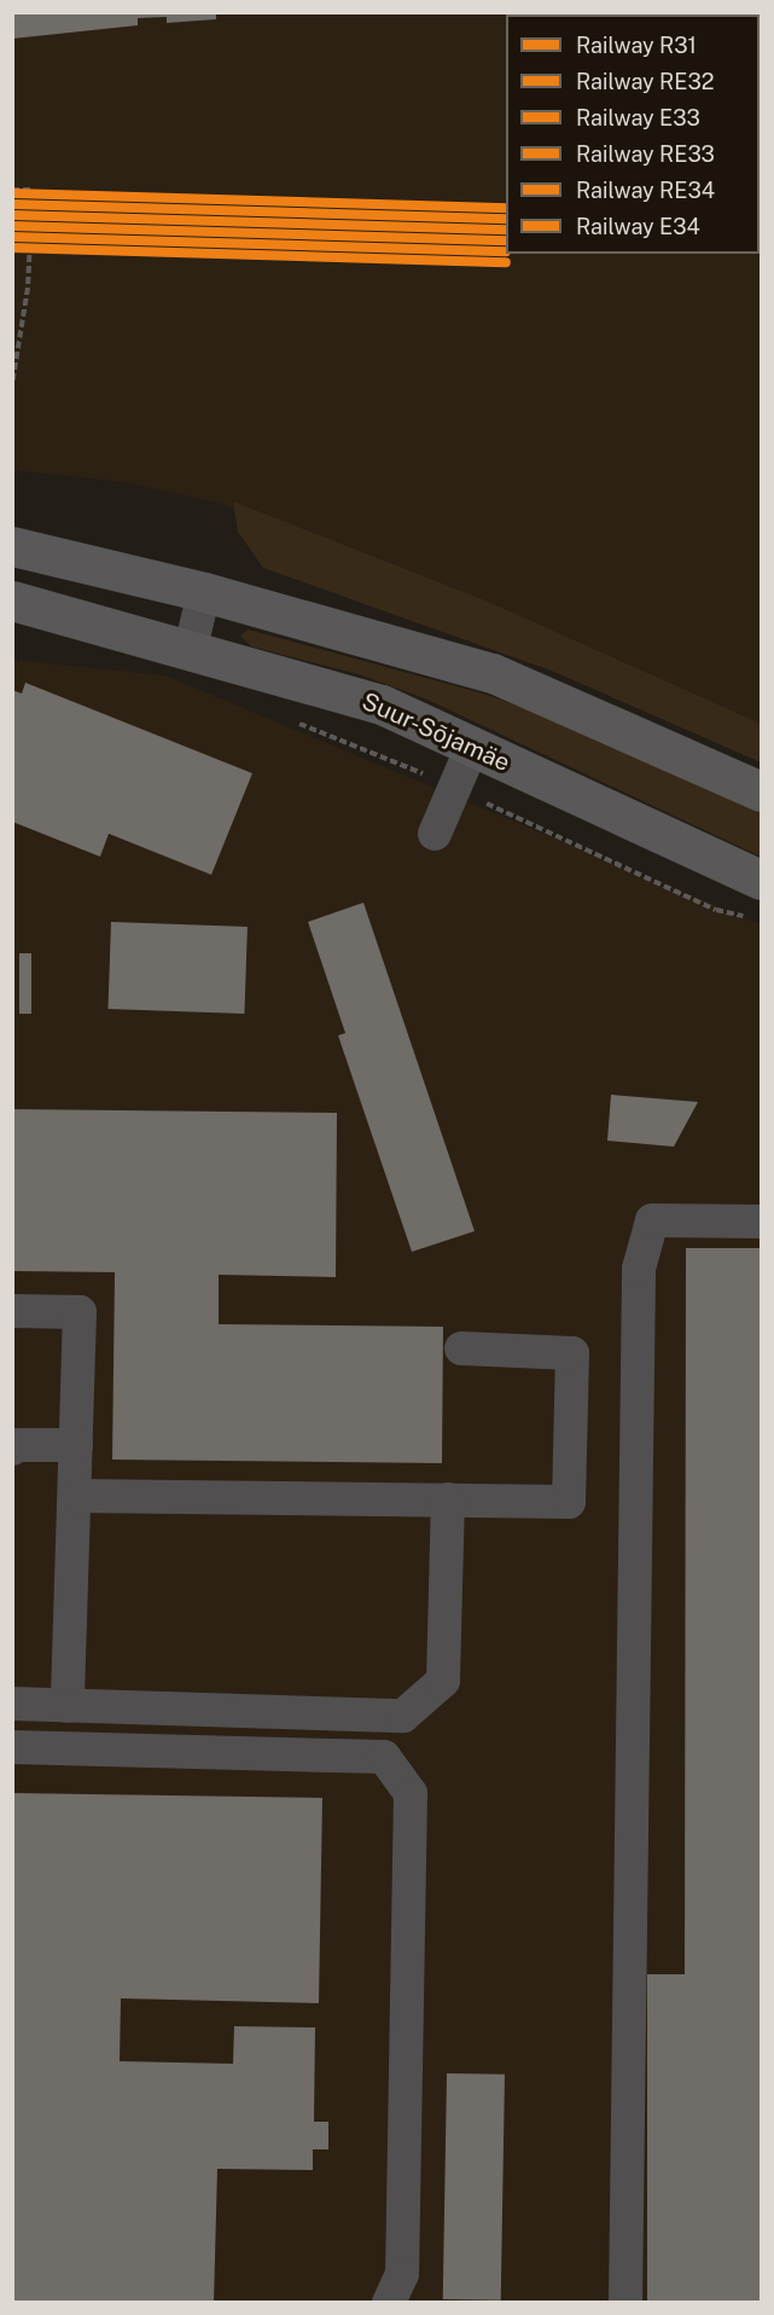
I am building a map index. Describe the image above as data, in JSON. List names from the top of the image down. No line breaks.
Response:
{"streets":{"main road":["Suur-Sõjamäe"]},"lines":["rail line RE34","rail line E33","rail line R31","rail line RE32","rail line RE33","rail line E34"],"legend":["Railway R31","Railway RE32","Railway E33","Railway RE33","Railway RE34","Railway E34"]}
